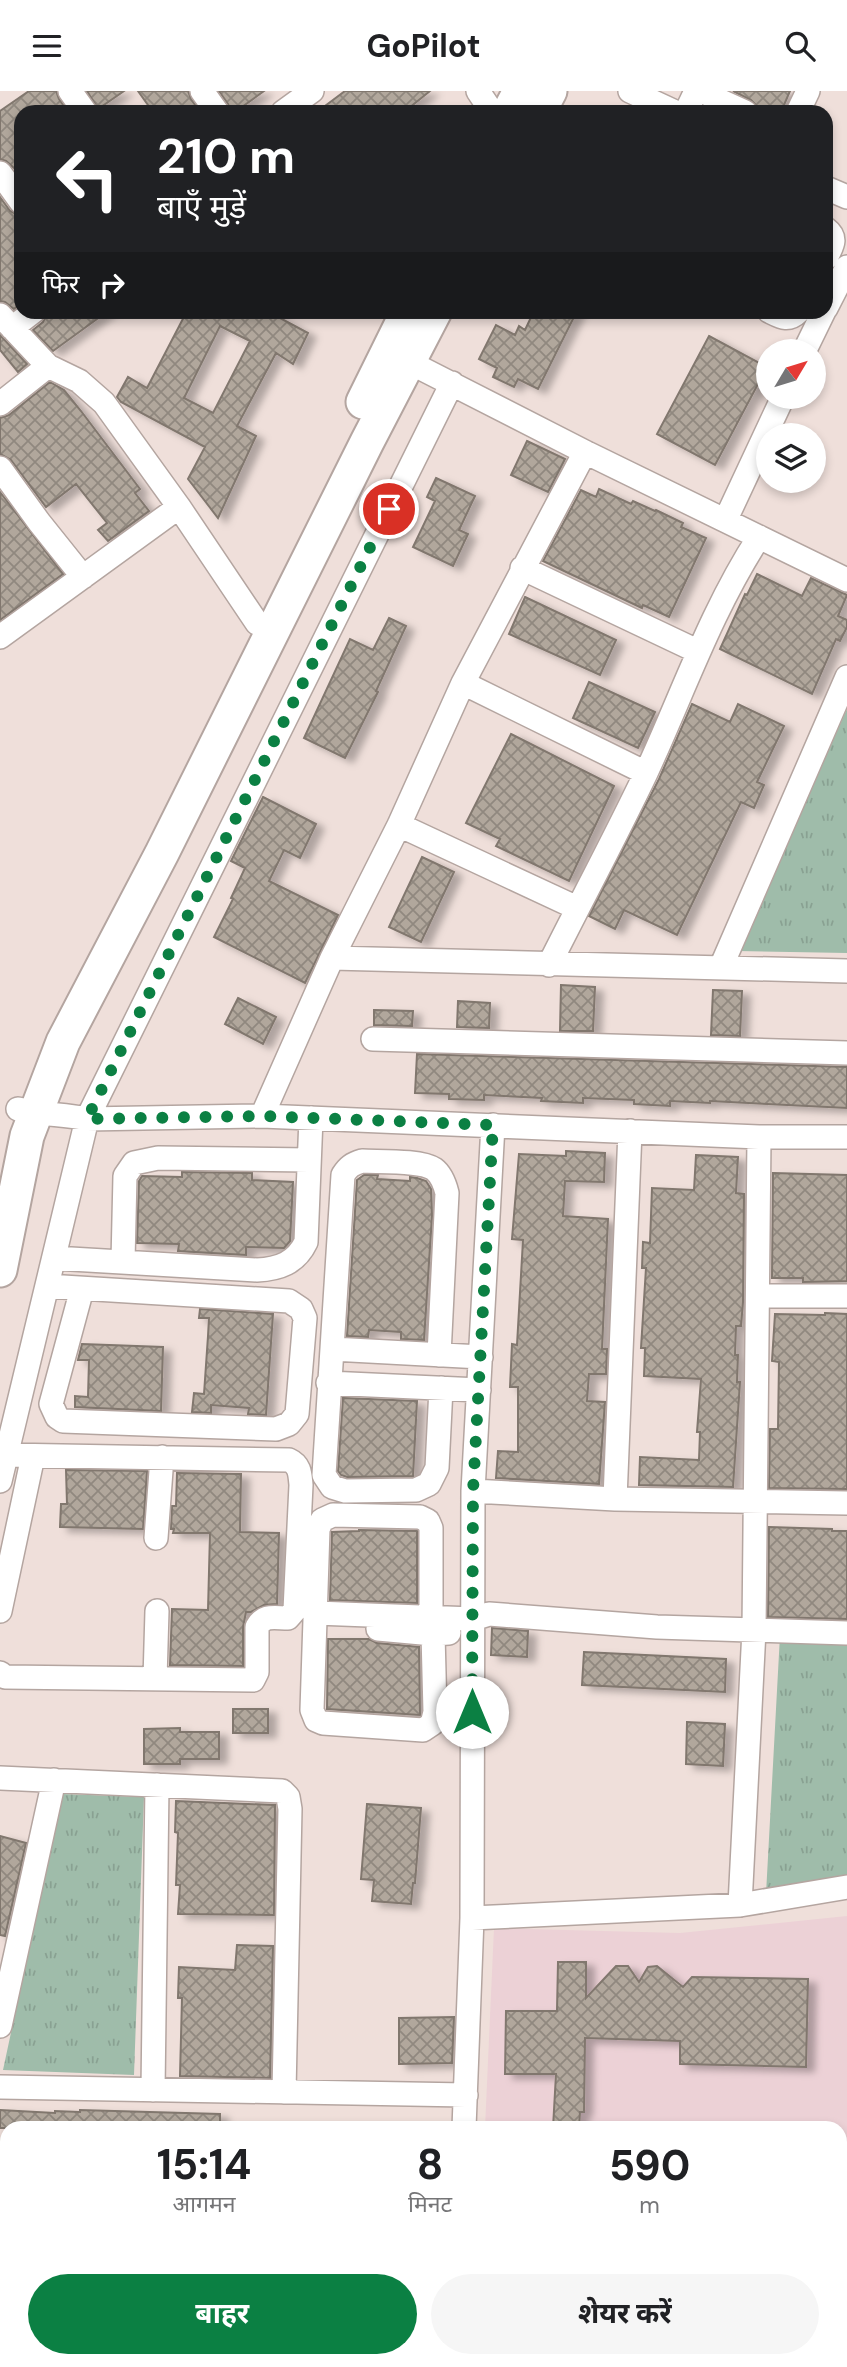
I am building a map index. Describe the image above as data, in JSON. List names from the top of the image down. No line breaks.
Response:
{"north":"top right","page":{"header":"GoPilot","turn":["210 m","बाएँ मुड़ें"],"then":"फिर","eta":["15:14","आगमन","8","मिनट","590","m"],"buttons":["बाहर","शेयर करें"]}}
